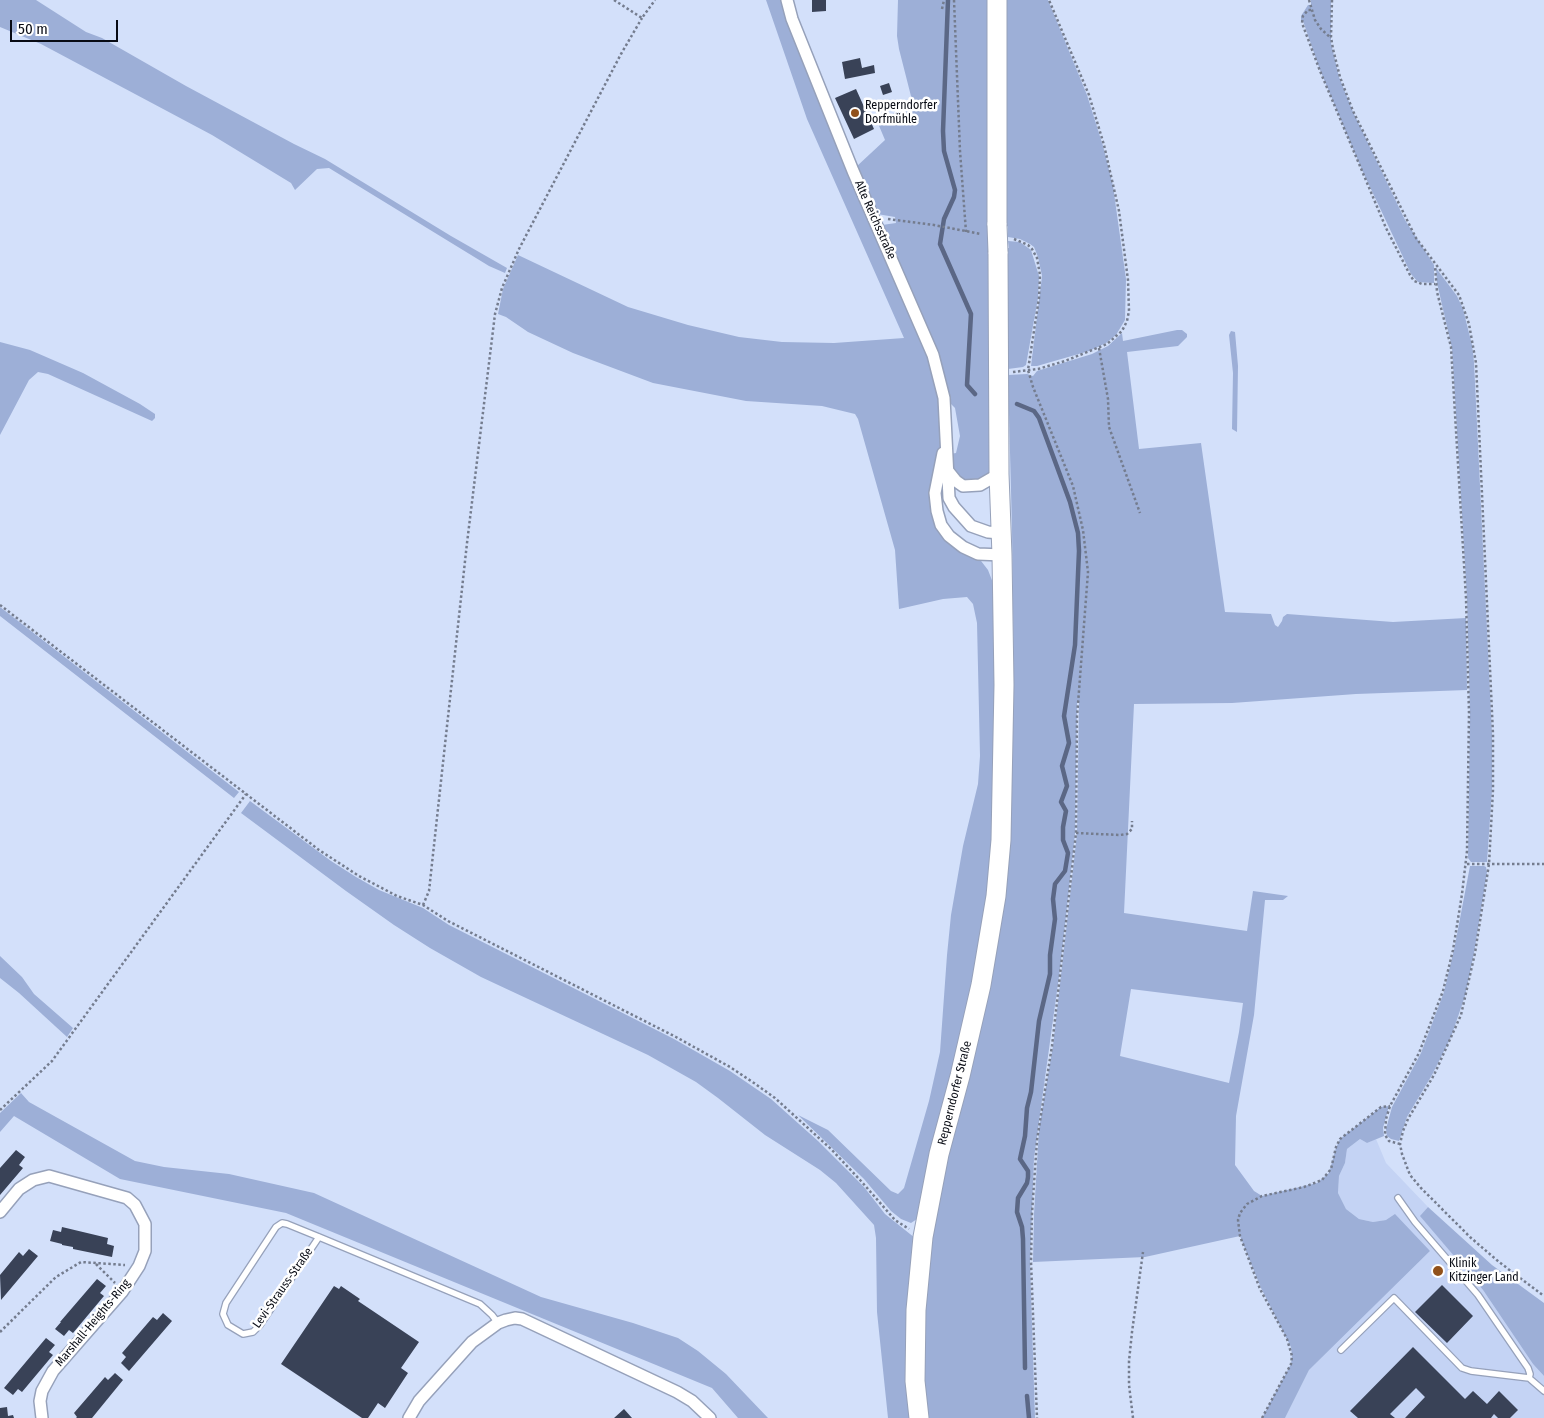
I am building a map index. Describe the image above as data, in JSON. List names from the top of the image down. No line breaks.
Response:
{"streets":{"main road":["Repperndorfer Straße"],"street":["Alte Reichsstraße","Marshall-Heights-Ring"],"lane":["Levi-Strauss-Straße"]},"crossings":[["Alte Reichsstraße","Repperndorfer Straße"]],"places":["Repperndorfer Dorfmühle","Klinik Kitzinger Land"],"scale_bar":"50 m"}
